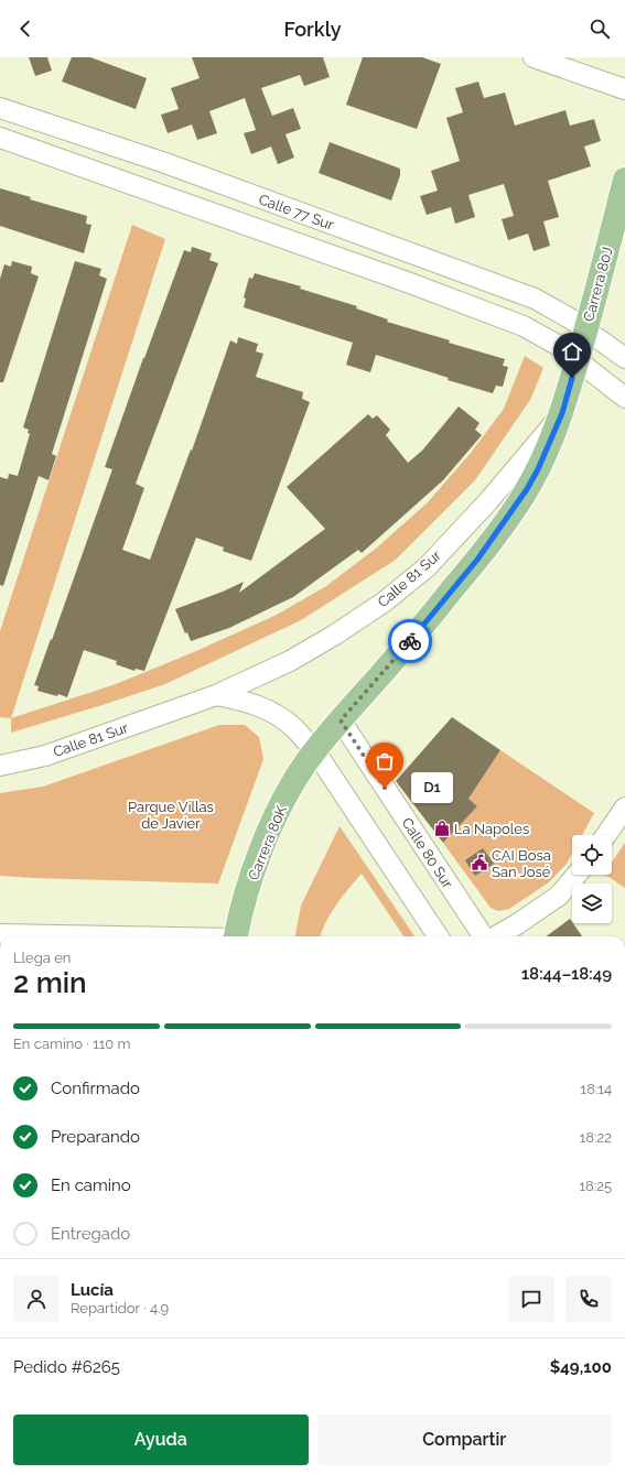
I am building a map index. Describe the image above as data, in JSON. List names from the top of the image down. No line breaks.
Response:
{"streets":{"main road":["Carrera 80J","Carrera 80K"],"street":["Calle 77 Sur","Calle 81 Sur","Calle 80 Sur"]},"crossings":[["Calle 77 Sur","Carrera 80J"],["Carrera 80J","Calle 81 Sur"],["Carrera 80J","Carrera 80K"],["Carrera 80J","Calle 80 Sur"],["Carrera 80K","Calle 80 Sur"]],"parks":["Parque Villas de Javier"],"places":{"other":["D1"],"shop":["La Napoles"],"public building":["CAI Bosa San José"]},"page":{"header":"Forkly","bubble":"D1","heading":["2 min","Llega en","18:44–18:49"],"panel":["Lucía","Repartidor · 4.9","Pedido #6265","$49,100"],"bar":"En camino · 110 m","list":[["Confirmado","18:14"],["Preparando","18:22"],["En camino","18:25"],"Entregado"],"buttons":["Ayuda","Compartir"]}}
